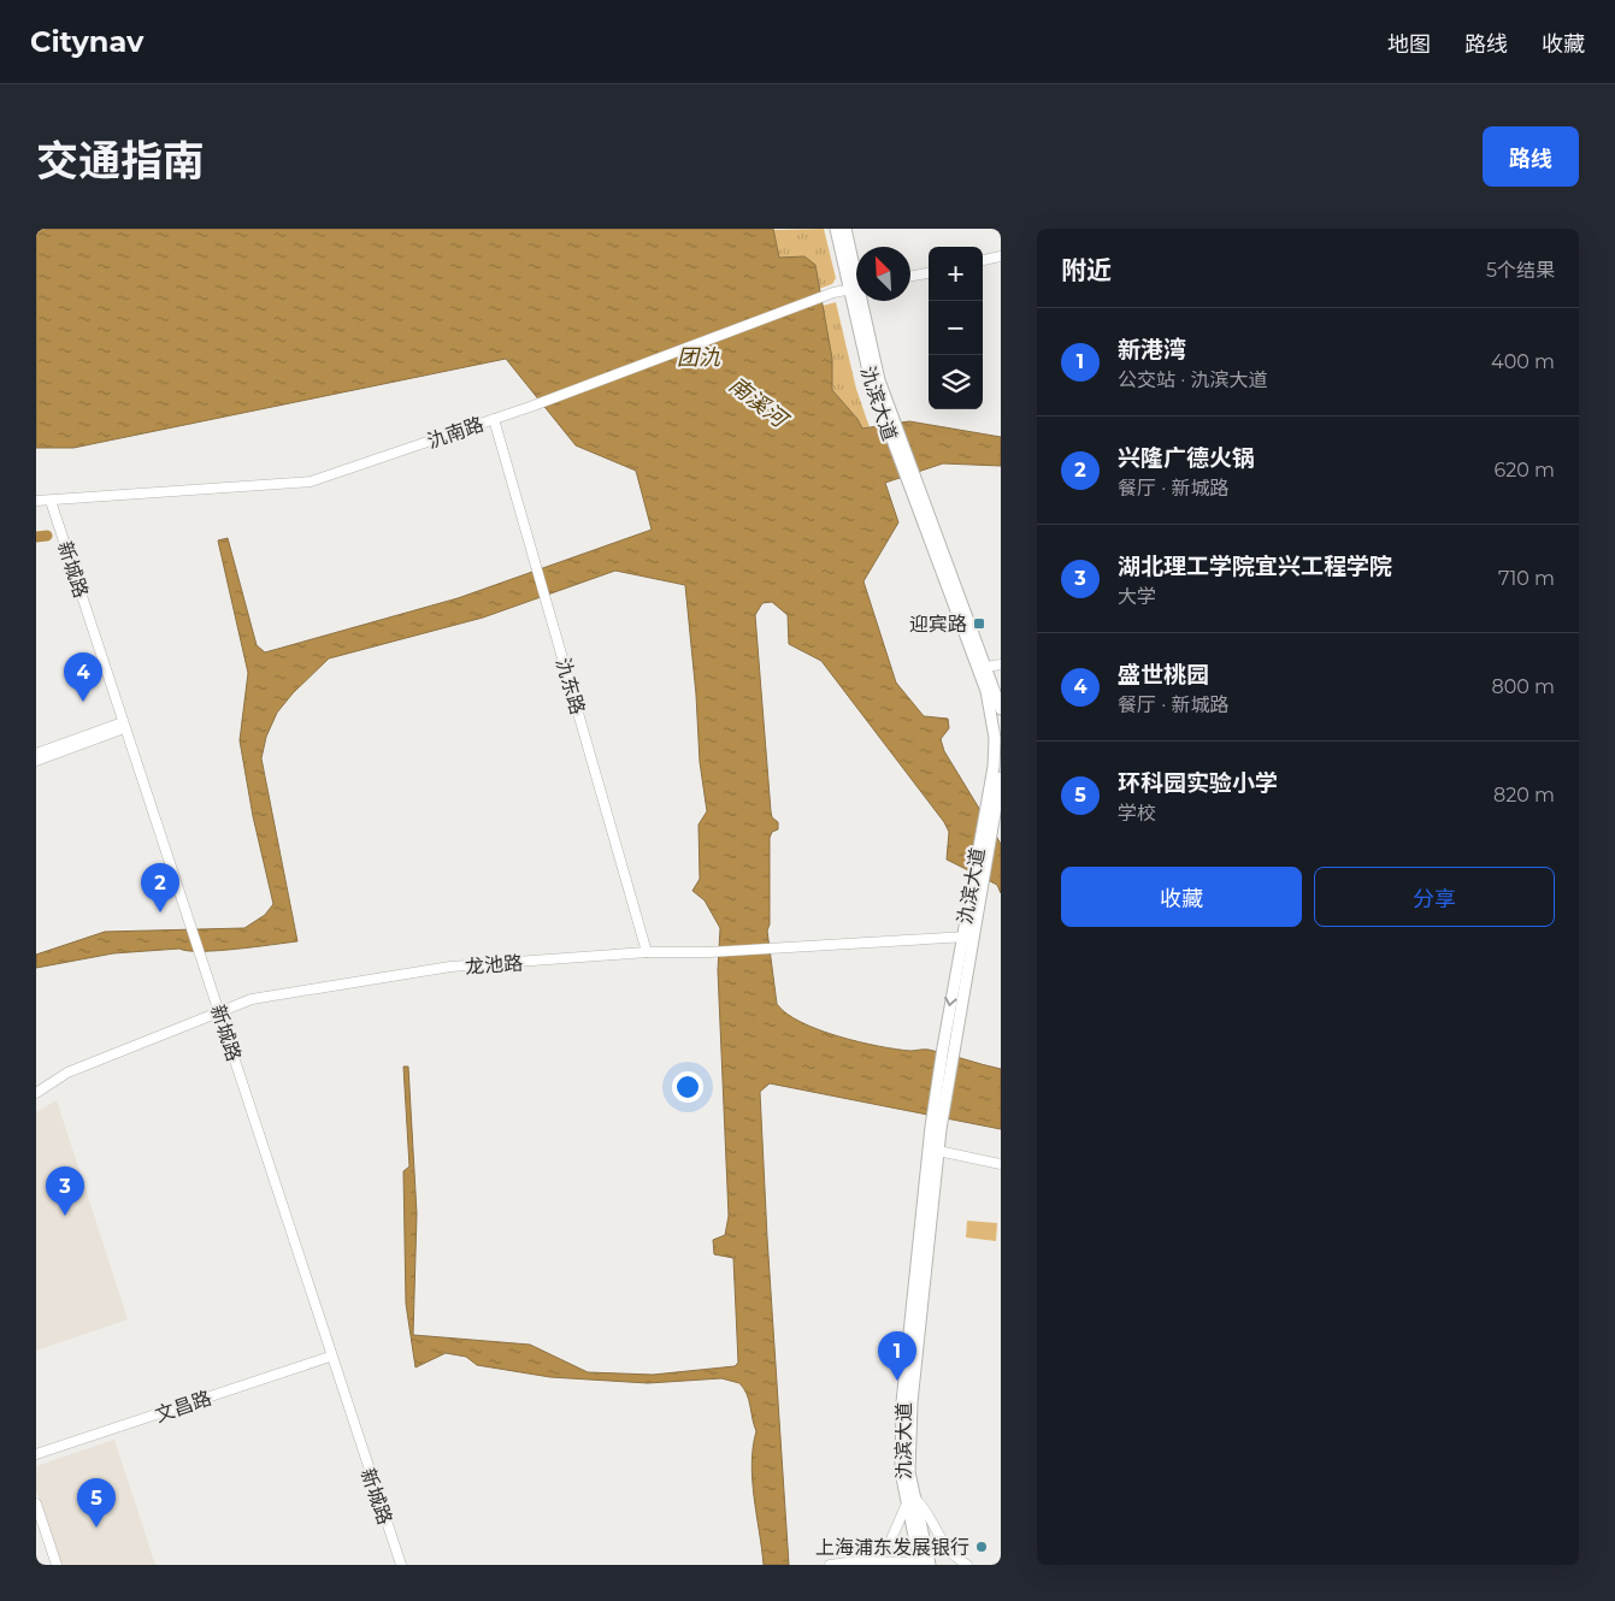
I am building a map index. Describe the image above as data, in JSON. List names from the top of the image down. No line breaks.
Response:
{"streets":{"main road":["氿滨大道"],"street":["氿南路","新城路","氿东路","龙池路","文昌路"]},"crossings":[["氿滨大道","龙池路"],["氿南路","新城路"],["氿南路","氿东路"],["新城路","龙池路"],["新城路","文昌路"],["氿东路","龙池路"]],"water":["团氿","南溪河"],"places":{"transit":["迎宾路"],"other":["上海浦东发展银行"]},"north":"top left","page":{"header":"Citynav","nav":["地图","路线","收藏"],"title":"交通指南","buttons":["路线",["收藏","分享"]],"heading":["附近","5个结果"],"map_buttons":["+","−"],"list":[{"mark":"1","name":"新港湾","note":"公交站 · 氿滨大道","value":"400 m"},{"mark":"2","name":"兴隆广德火锅","note":"餐厅 · 新城路","value":"620 m"},{"mark":"3","name":"湖北理工学院宜兴工程学院","note":"大学","value":"710 m"},{"mark":"4","name":"盛世桃园","note":"餐厅 · 新城路","value":"800 m"},{"mark":"5","name":"环科园实验小学","note":"学校","value":"820 m"}],"pins":["4","2","3","1","5"]}}
